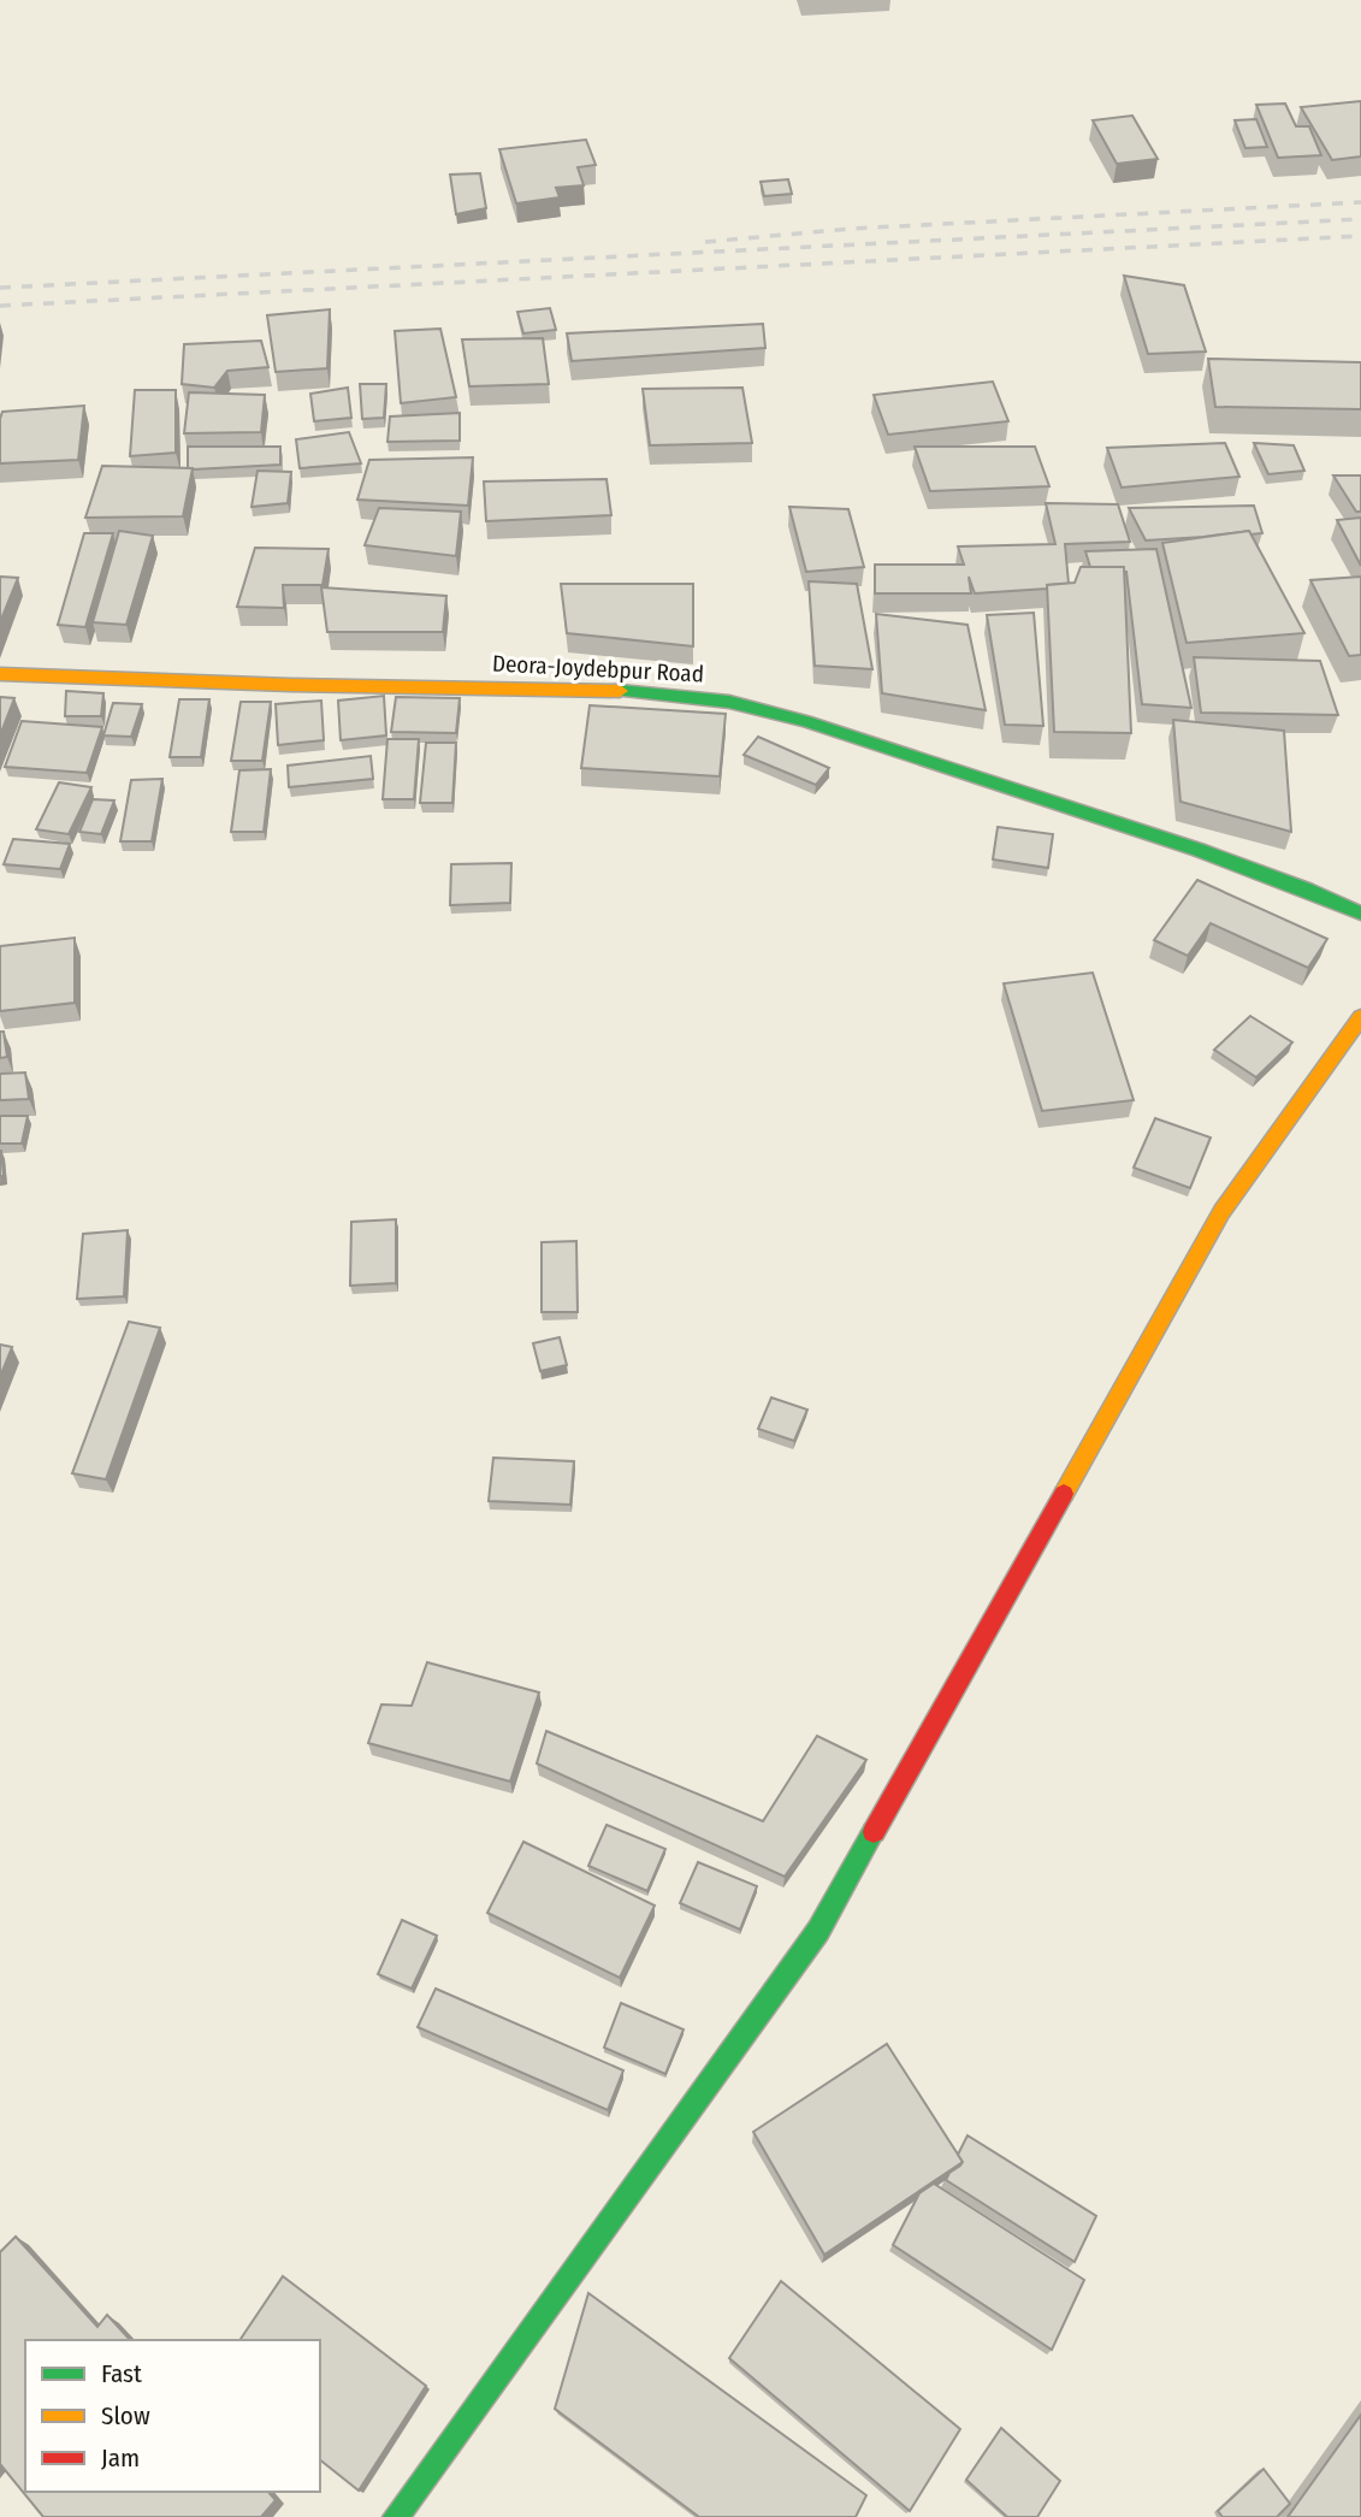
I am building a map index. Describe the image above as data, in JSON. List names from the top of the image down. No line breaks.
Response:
{"streets":{"street":["Deora-Joydebpur Road"]},"legend":["Fast","Slow","Jam"]}
